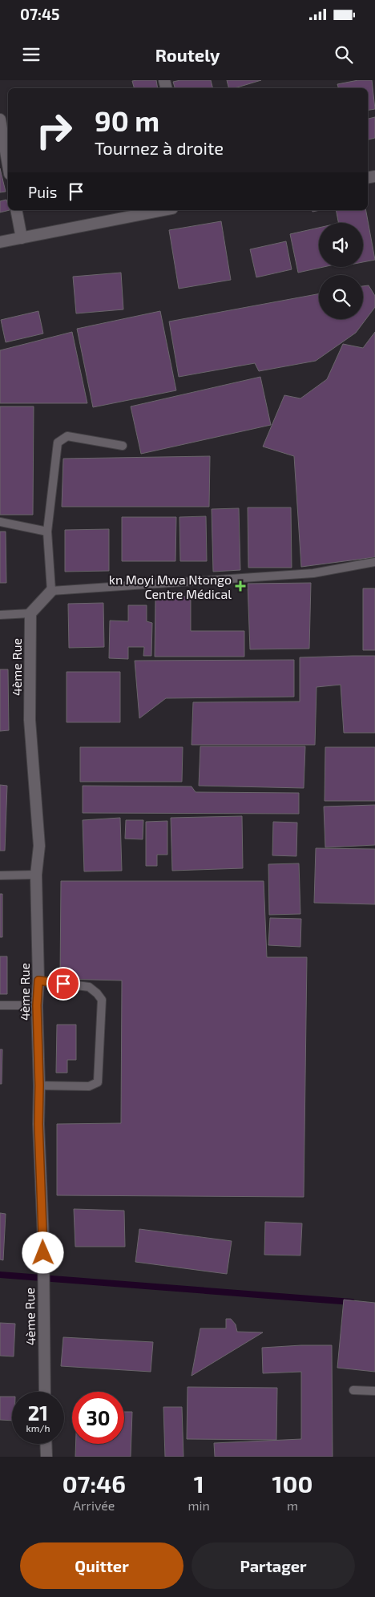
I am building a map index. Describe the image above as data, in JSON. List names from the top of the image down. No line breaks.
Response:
{"streets":{"street":["4ème Rue"]},"places":{"health":["kn Moyi Mwa Ntongo Centre Médical"]},"page":{"status":"07:45","header":"Routely","turn":["90 m","Tournez à droite"],"then":"Puis","speed":"21 km/h","limit":"30","eta":["07:46","Arrivée","1","min","100","m"],"buttons":["Quitter","Partager"]}}
